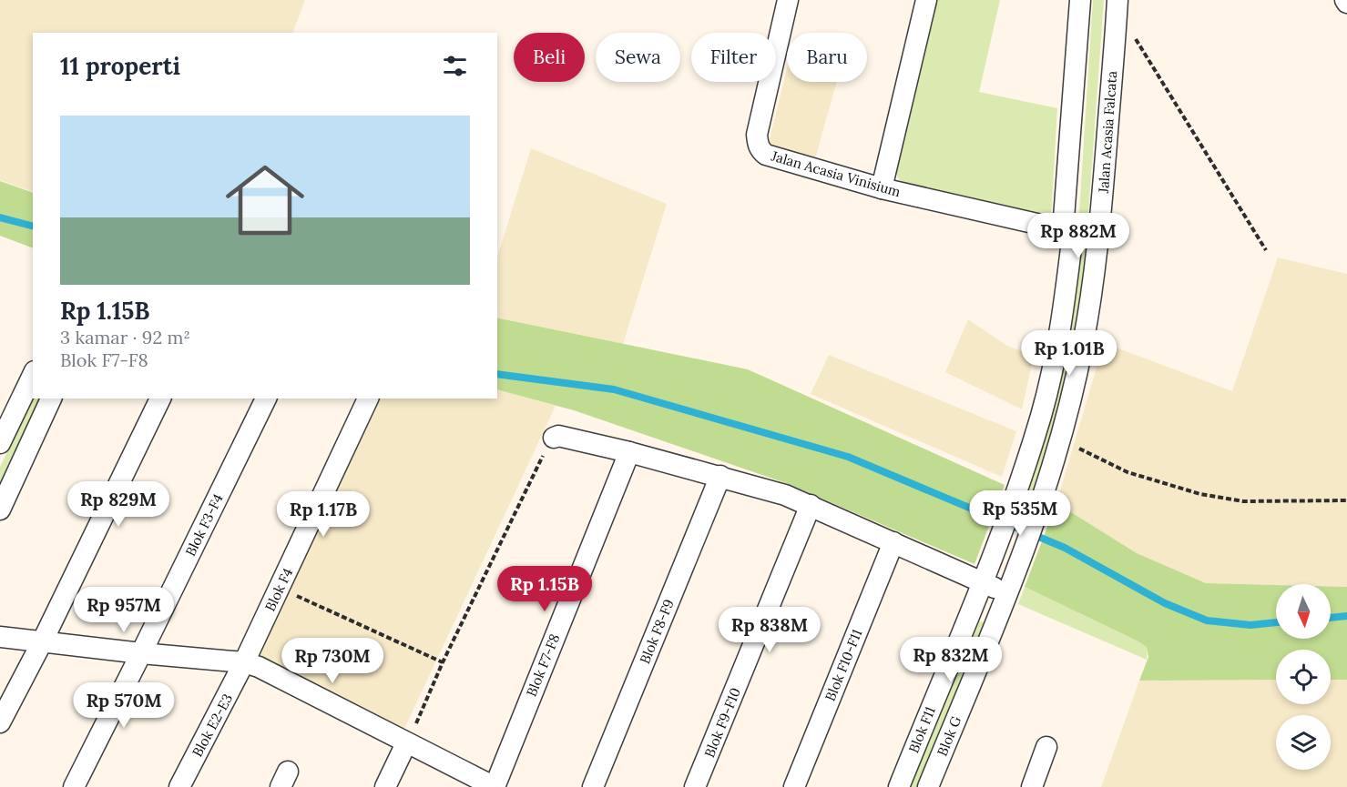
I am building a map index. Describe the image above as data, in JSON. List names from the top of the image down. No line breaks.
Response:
{"streets":{"street":["Jalan Acasia Falcata","Jalan Acasia Vinisium","Blok F3-F4","Blok F4","Blok F8-F9","Blok F7-F8","Blok F10-F11","Blok F9-F10","Blok E2-E3","Blok F11","Blok G"]},"crossings":[["Jalan Acasia Falcata","Jalan Acasia Vinisium"],["Jalan Acasia Falcata","Blok G"],["Jalan Acasia Vinisium","Blok F11"],["Blok F4","Blok E2-E3"]],"north":"bottom","page":{"chip":["Beli","Sewa","Filter","Baru"],"heading":"11 properti","list":[{"name":"Rp 1.15B","note":"3 kamar · 92 m² · Blok F7-F8"}],"price":["Rp 882M","Rp 1.01B","Rp 829M","Rp 535M","Rp 1.17B","Rp 1.15B","Rp 957M","Rp 838M","Rp 832M","Rp 730M","Rp 570M"]}}
